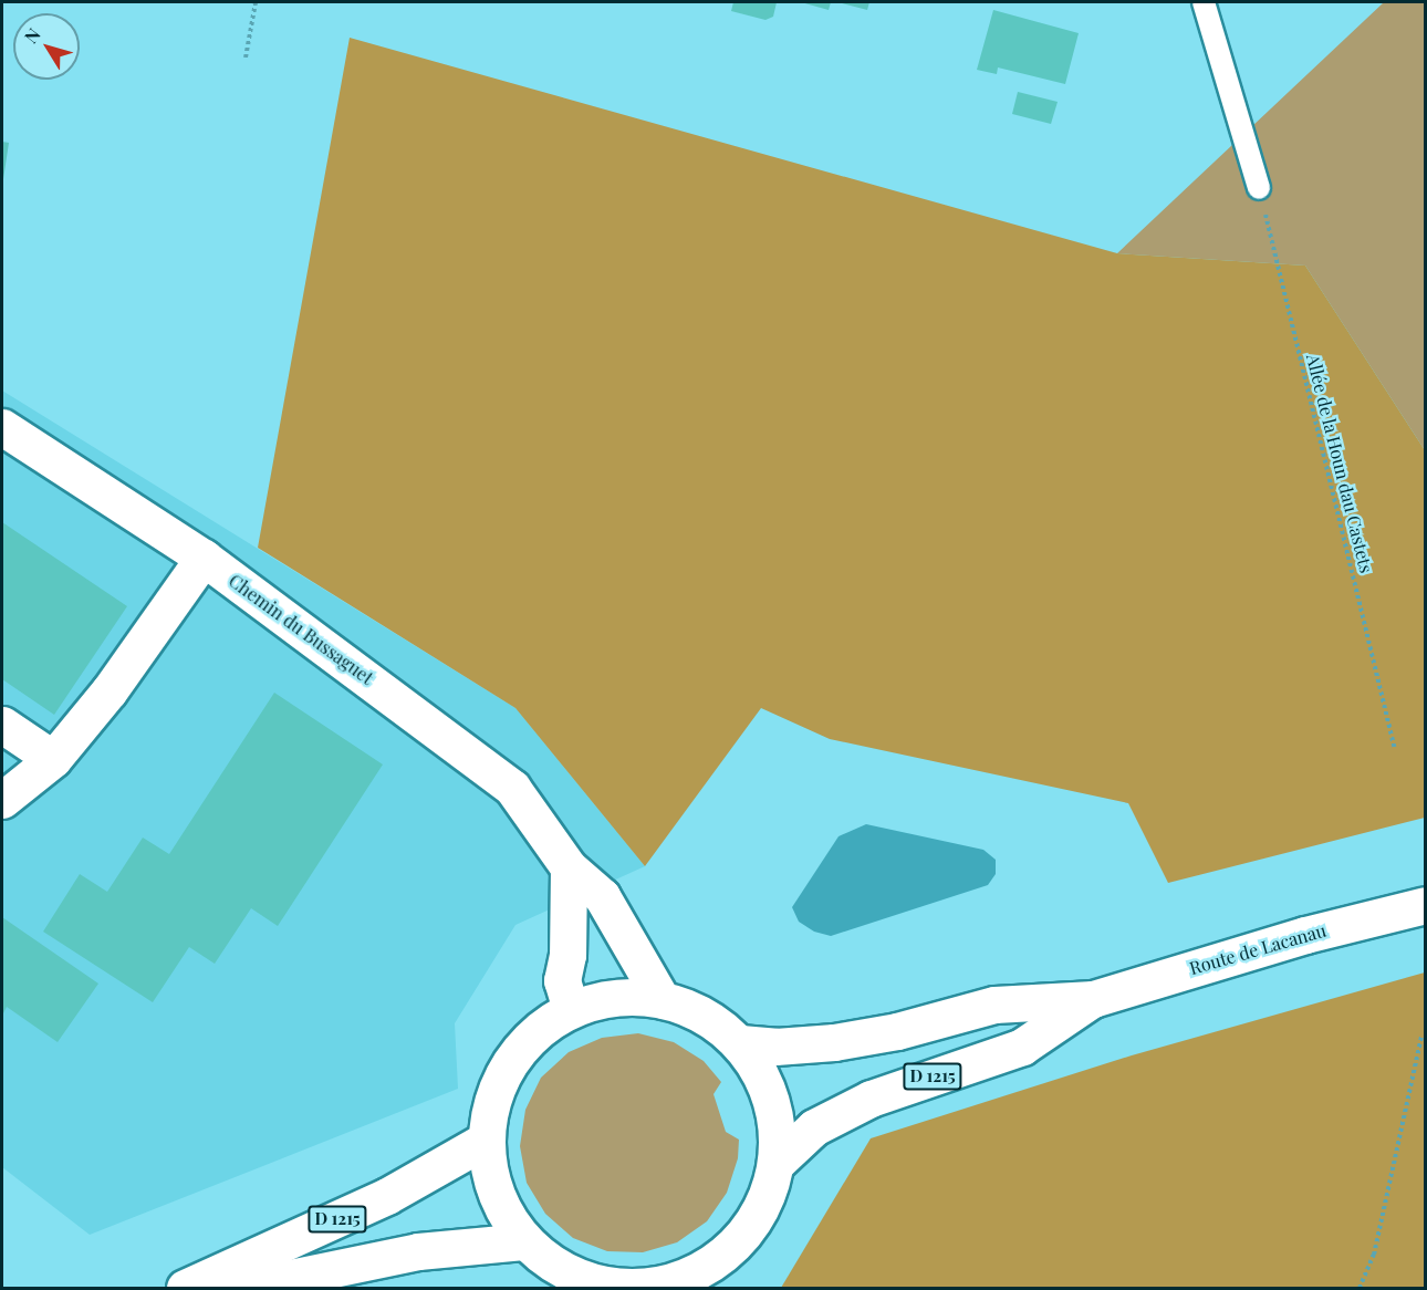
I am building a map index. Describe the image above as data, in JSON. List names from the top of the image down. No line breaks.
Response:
{"streets":{"main road":["Chemin du Bussaguet","Route de Lacanau","D 1215"],"path":["Allée de la Houn dau Castets"]},"crossings":[["Route de Lacanau","D 1215"]],"north":"top left"}
